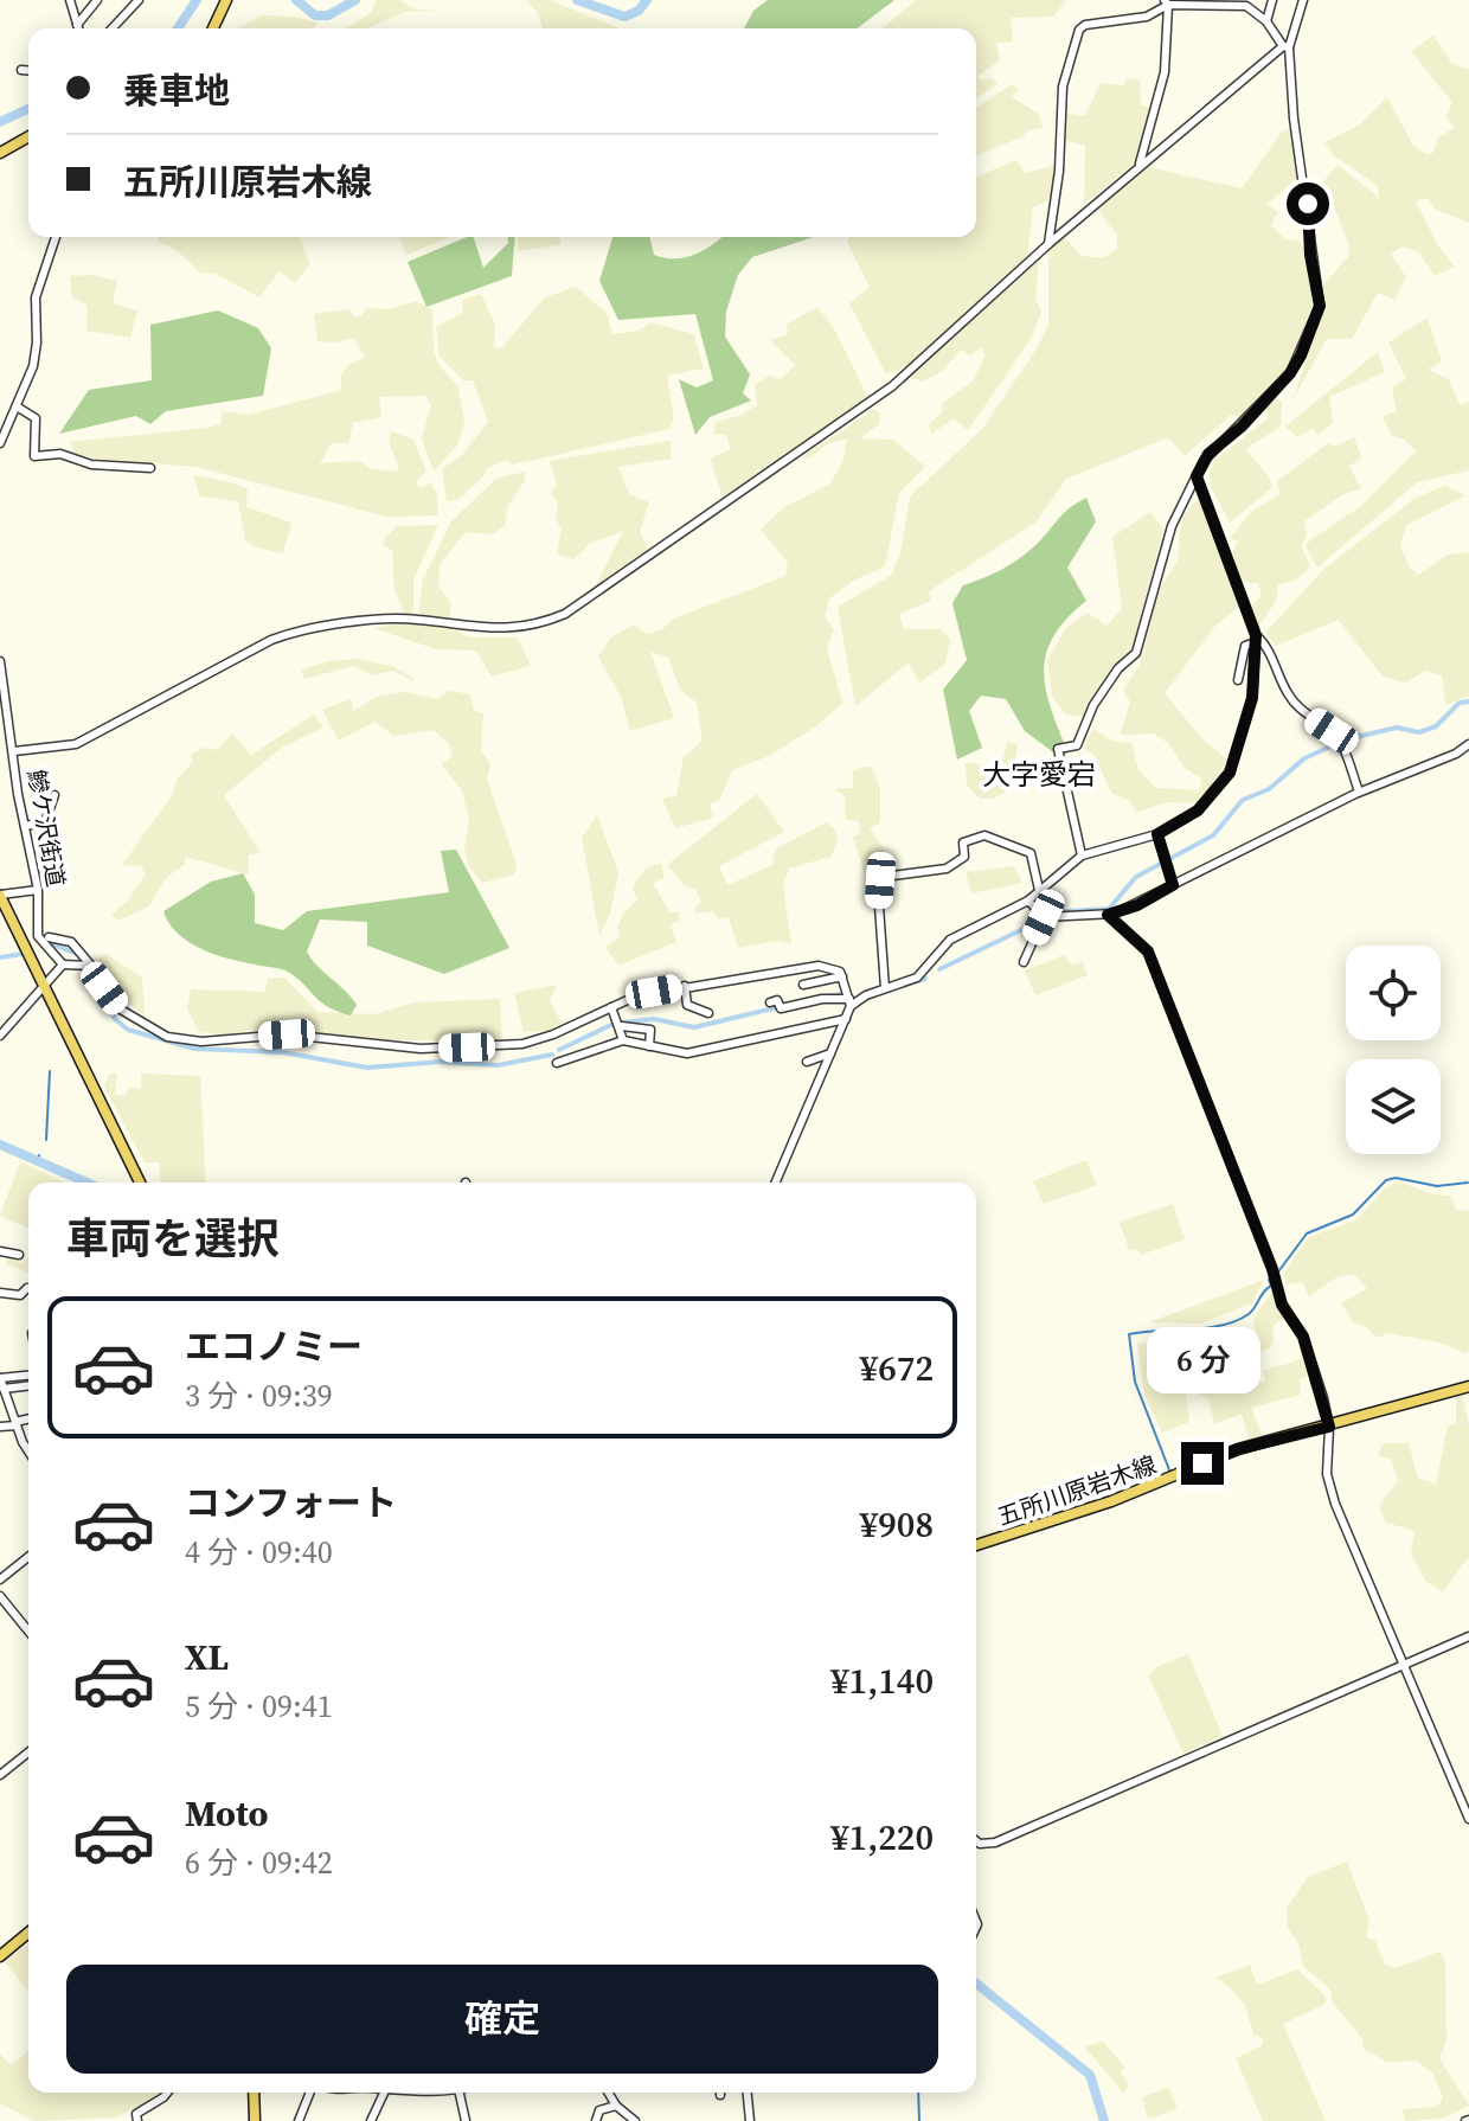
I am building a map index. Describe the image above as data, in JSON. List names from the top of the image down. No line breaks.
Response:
{"streets":{"main road":["五所川原岩木線"],"street":["鰺ケ沢街道"]},"districts":["大字愛宕"],"page":{"banner":["乗車地","五所川原岩木線"],"heading":"車両を選択","list":[{"name":"エコノミー","note":"3 分 · 09:39","value":"¥672"},{"name":"コンフォート","note":"4 分 · 09:40","value":"¥908"},{"name":"XL","note":"5 分 · 09:41","value":"¥1,140"},{"name":"Moto","note":"6 分 · 09:42","value":"¥1,220"}],"bubble":"6 分","buttons":"確定"}}
